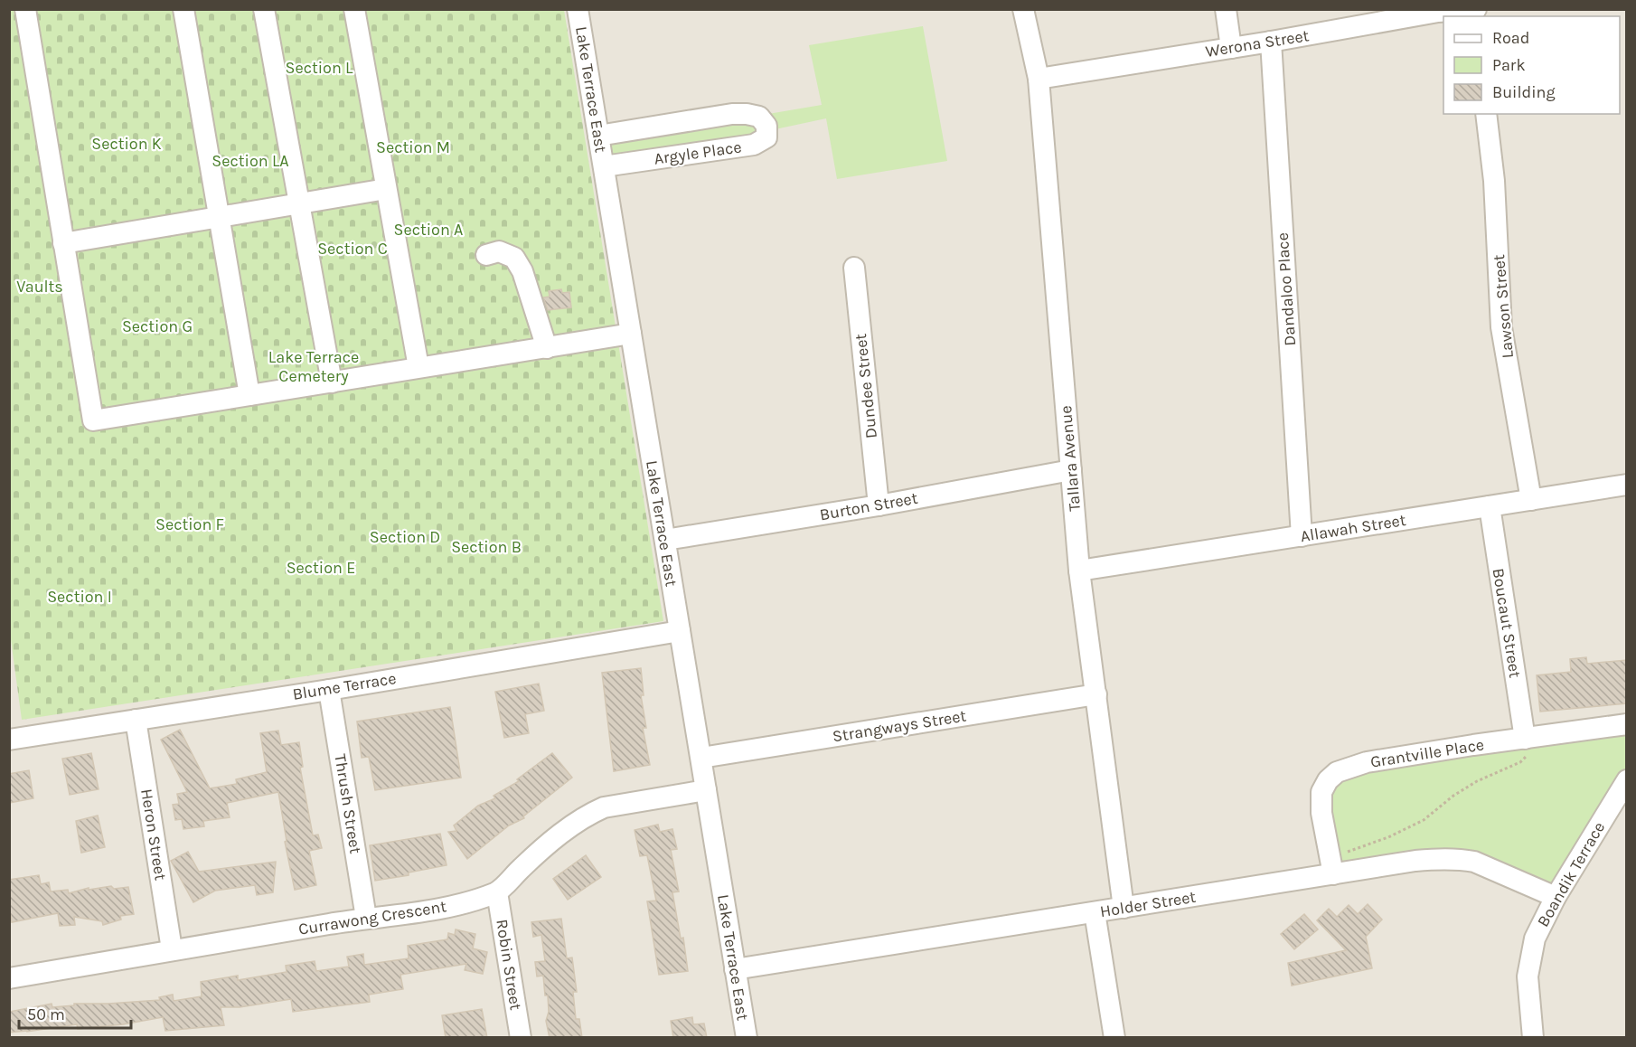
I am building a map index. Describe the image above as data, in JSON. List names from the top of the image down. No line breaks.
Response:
{"streets":{"street":["Werona Street","Lake Terrace East","Argyle Place","Dandaloo Place","Lawson Street","Dundee Street","Tallara Avenue","Burton Street","Allawah Street","Boucaut Street","Blume Terrace","Strangways Street","Grantville Place","Thrush Street","Heron Street","Boandik Terrace","Holder Street","Currawong Crescent","Robin Street"]},"crossings":[["Werona Street","Dandaloo Place"],["Werona Street","Tallara Avenue"],["Lake Terrace East","Argyle Place"],["Lake Terrace East","Burton Street"],["Lake Terrace East","Blume Terrace"],["Lake Terrace East","Strangways Street"],["Lake Terrace East","Holder Street"],["Lake Terrace East","Currawong Crescent"],["Dandaloo Place","Allawah Street"],["Lawson Street","Allawah Street"],["Dundee Street","Burton Street"],["Tallara Avenue","Burton Street"],["Tallara Avenue","Allawah Street"],["Tallara Avenue","Strangways Street"],["Tallara Avenue","Holder Street"],["Allawah Street","Boucaut Street"],["Boucaut Street","Grantville Place"],["Blume Terrace","Thrush Street"],["Blume Terrace","Heron Street"],["Grantville Place","Holder Street"],["Thrush Street","Currawong Crescent"],["Heron Street","Currawong Crescent"],["Boandik Terrace","Holder Street"],["Currawong Crescent","Robin Street"]],"parks":["Section L","Section K","Section M","Section LA","Section A","Section C","Vaults","Section G","Lake Terrace Cemetery","Section F","Section D","Section B","Section E","Section I"],"legend":["Road","Park","Building"],"scale_bar":"50 m"}
